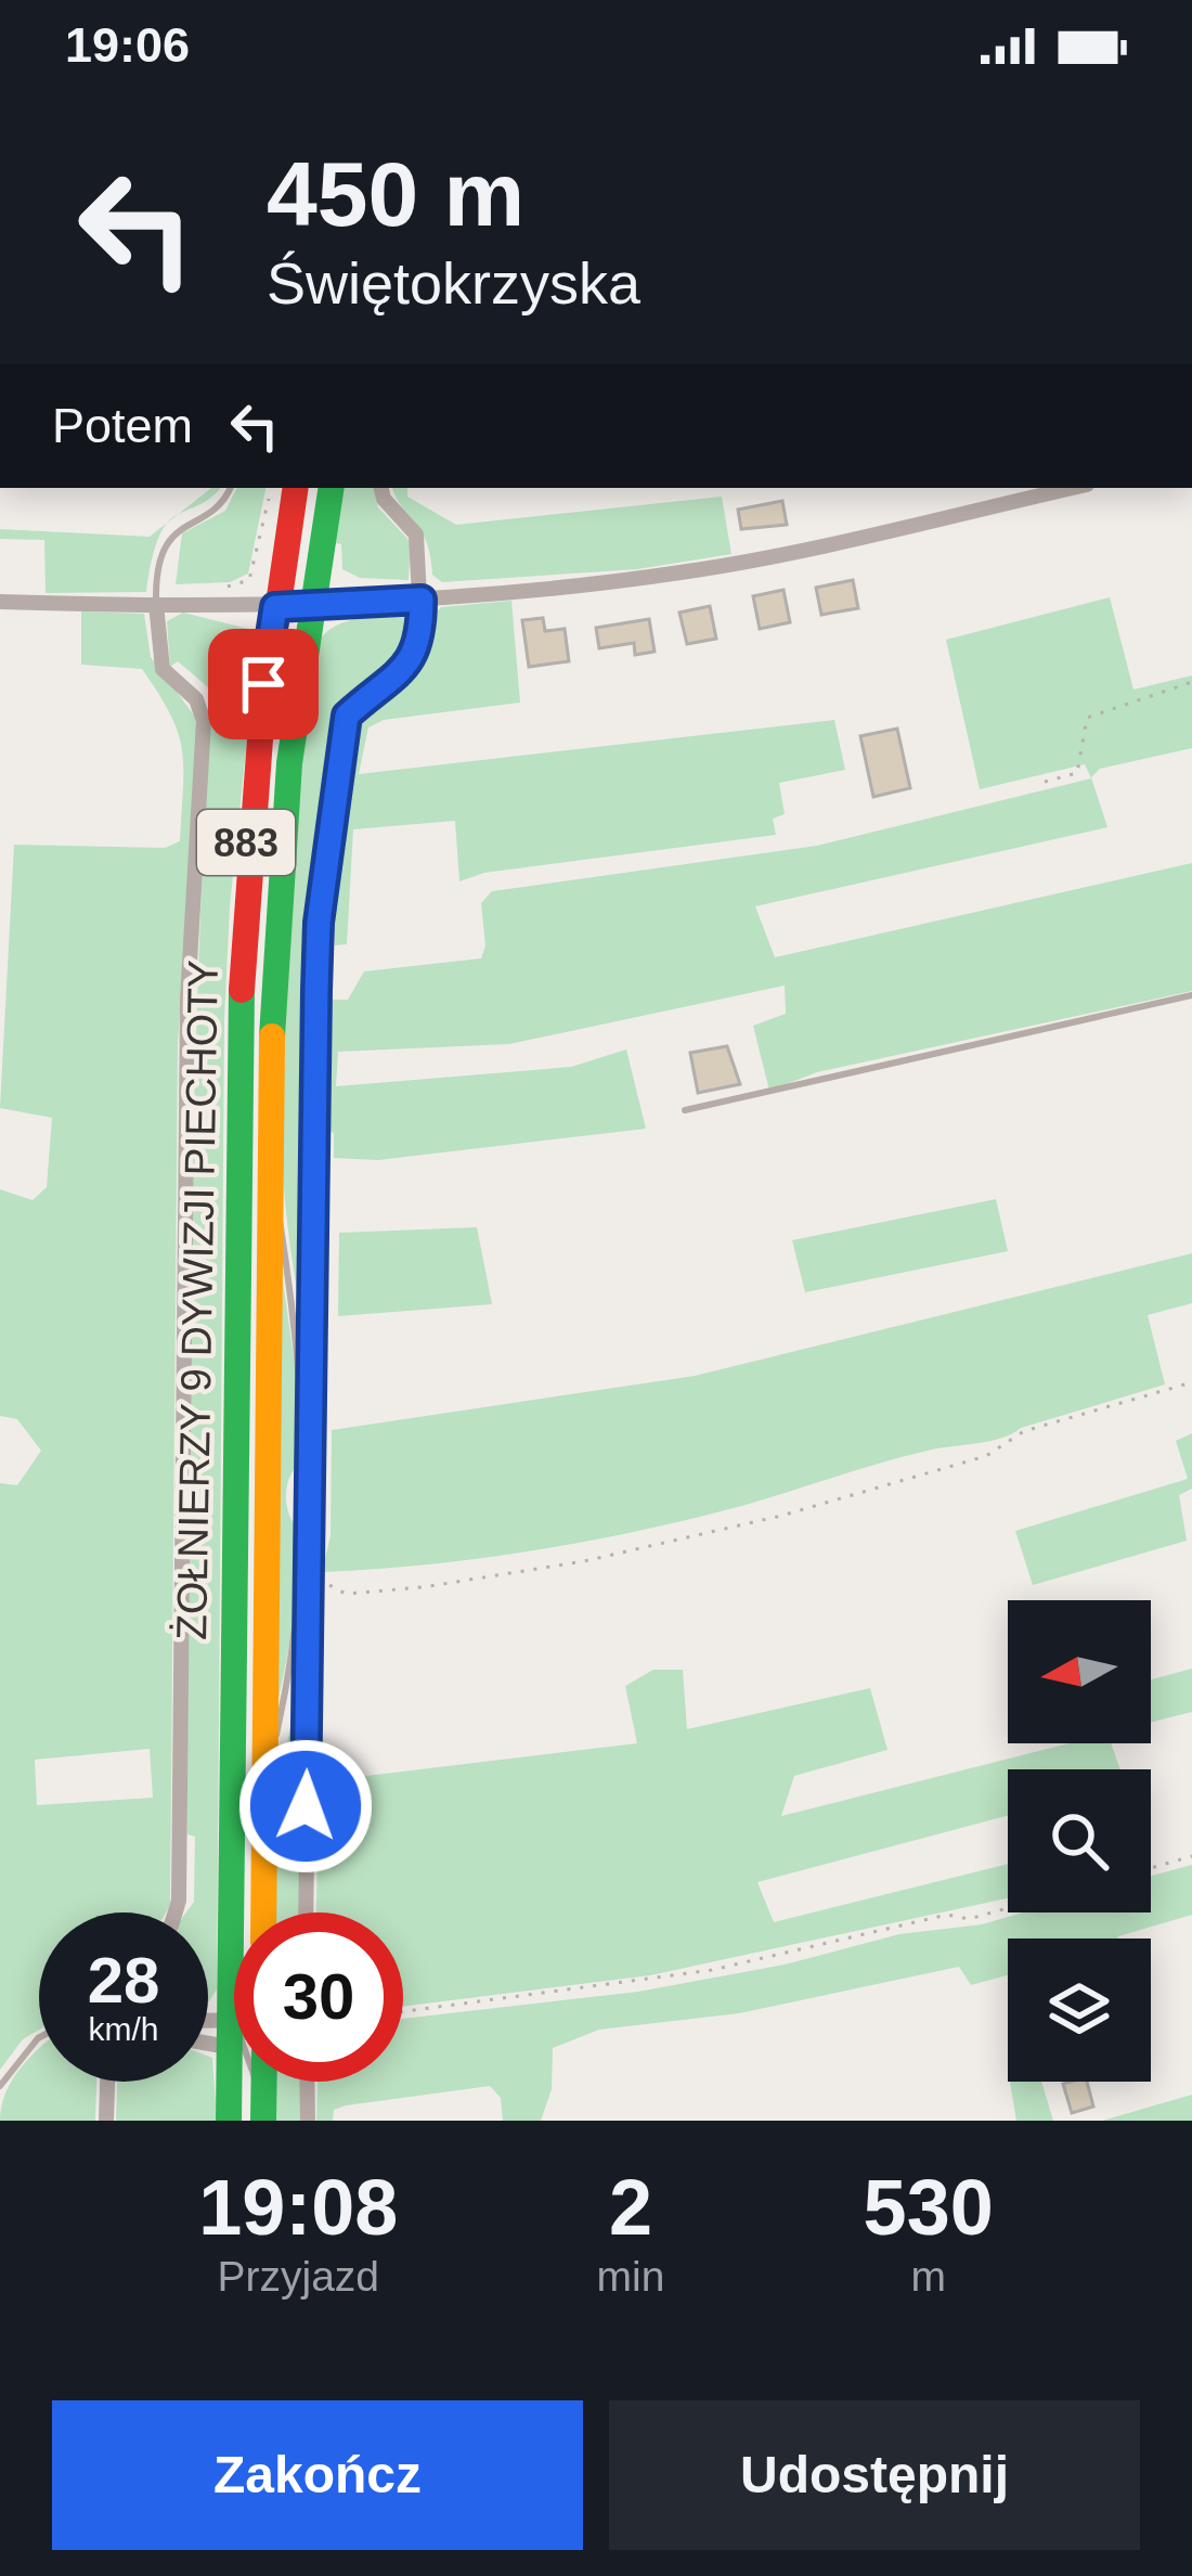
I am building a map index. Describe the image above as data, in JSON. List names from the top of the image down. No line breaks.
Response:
{"streets":{"highway":["883","ŻOŁNIERZY 9 DYWIZJI PIECHOTY"]},"north":"left","page":{"status":"19:06","turn":["450 m","Świętokrzyska"],"then":"Potem","speed":"28 km/h","limit":"30","eta":["19:08","Przyjazd","2","min","530","m"],"buttons":["Zakończ","Udostępnij"]}}
